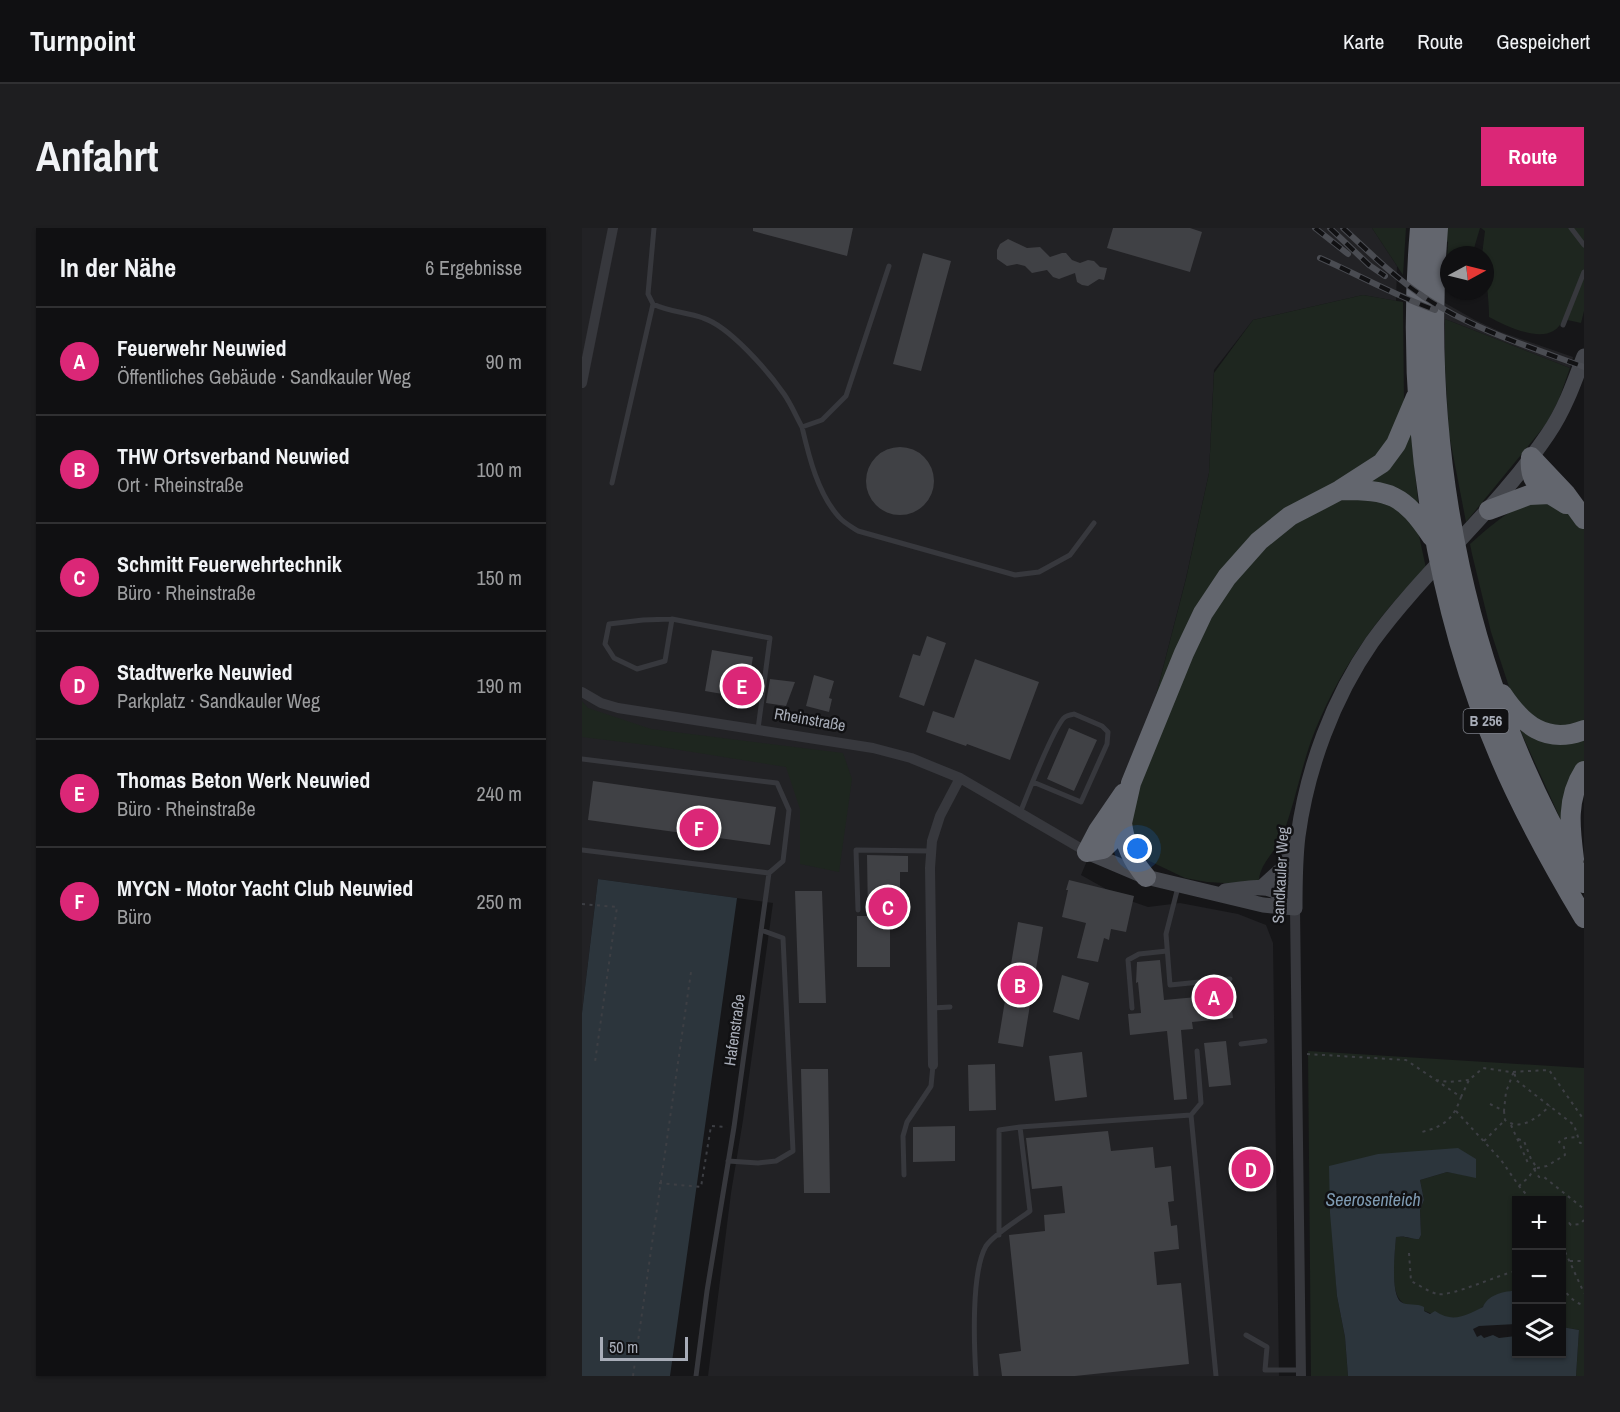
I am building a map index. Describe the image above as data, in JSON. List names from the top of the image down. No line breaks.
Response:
{"streets":{"highway":["B 256"],"street":["Rheinstraße","Sandkauler Weg"],"lane":["Hafenstraße"]},"crossings":[["Rheinstraße","Sandkauler Weg"]],"water":["Seerosenteich"],"scale_bar":"50 m","north":"right","page":{"header":"Turnpoint","nav":["Karte","Route","Gespeichert"],"buttons":"Route","title":"Anfahrt","heading":["In der Nähe","6 Ergebnisse"],"list":[{"mark":"A","name":"Feuerwehr Neuwied","note":"Öffentliches Gebäude · Sandkauler Weg","value":"90 m"},{"mark":"B","name":"THW Ortsverband Neuwied","note":"Ort · Rheinstraße","value":"100 m"},{"mark":"C","name":"Schmitt Feuerwehrtechnik","note":"Büro · Rheinstraße","value":"150 m"},{"mark":"D","name":"Stadtwerke Neuwied","note":"Parkplatz · Sandkauler Weg","value":"190 m"},{"mark":"E","name":"Thomas Beton Werk Neuwied","note":"Büro · Rheinstraße","value":"240 m"},{"mark":"F","name":"MYCN - Motor Yacht Club Neuwied","note":"Büro","value":"250 m"}],"pins":["E","F","C","B","A","D"],"map_buttons":["+","−"],"scale":"50 m"}}
